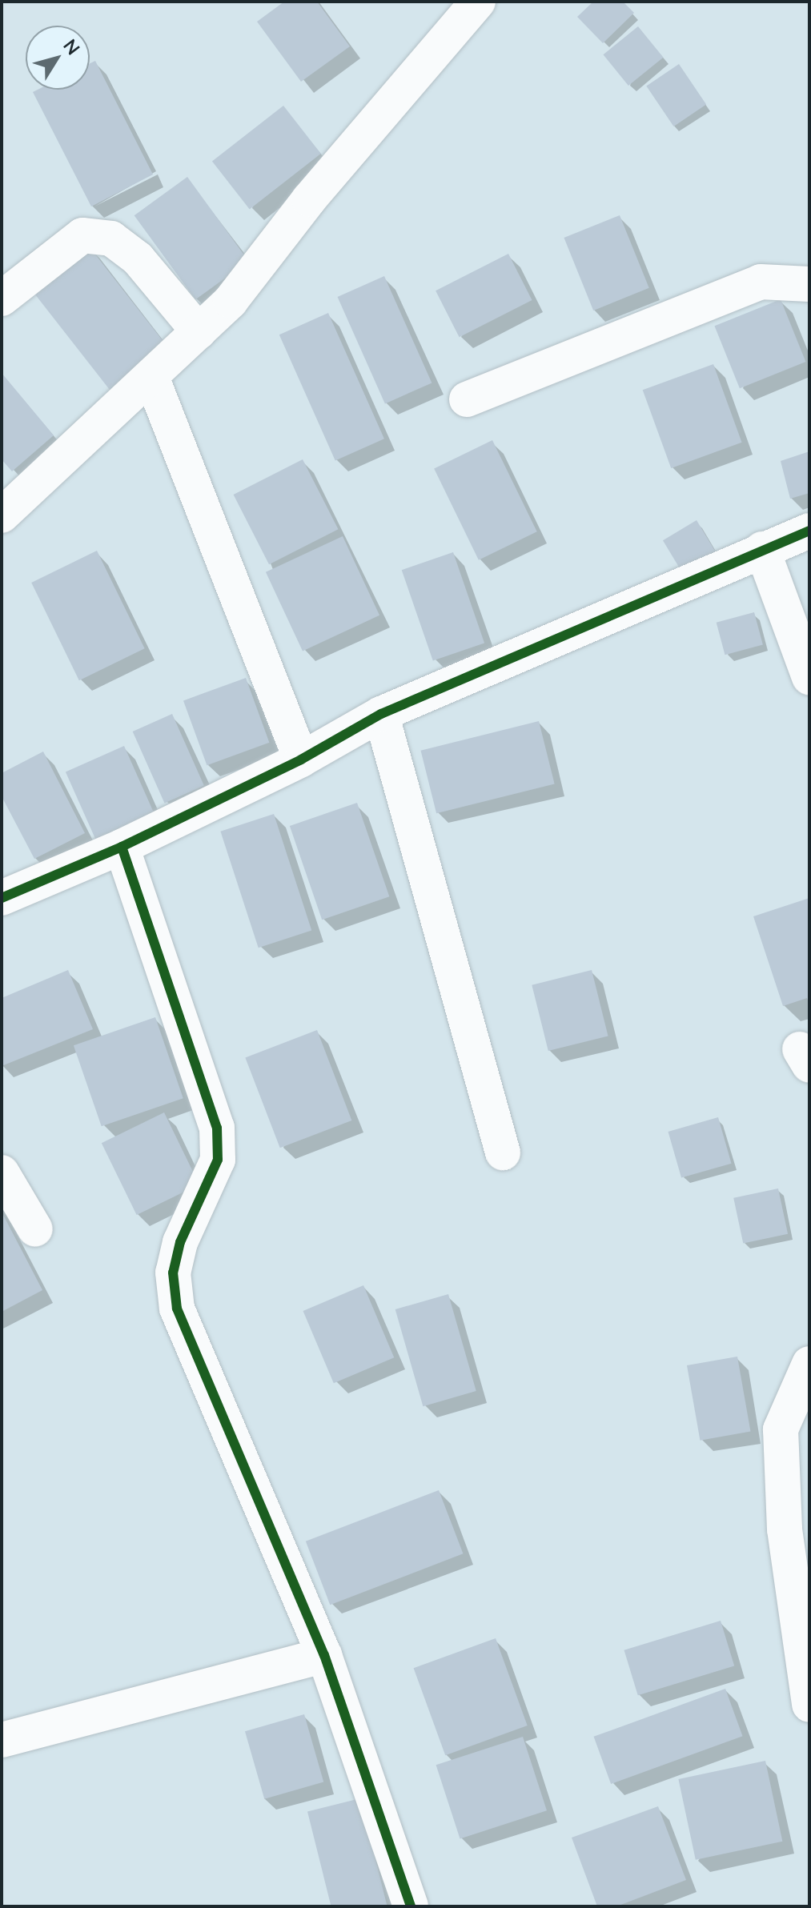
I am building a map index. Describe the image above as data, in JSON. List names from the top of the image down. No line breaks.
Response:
{"north":"top right"}
